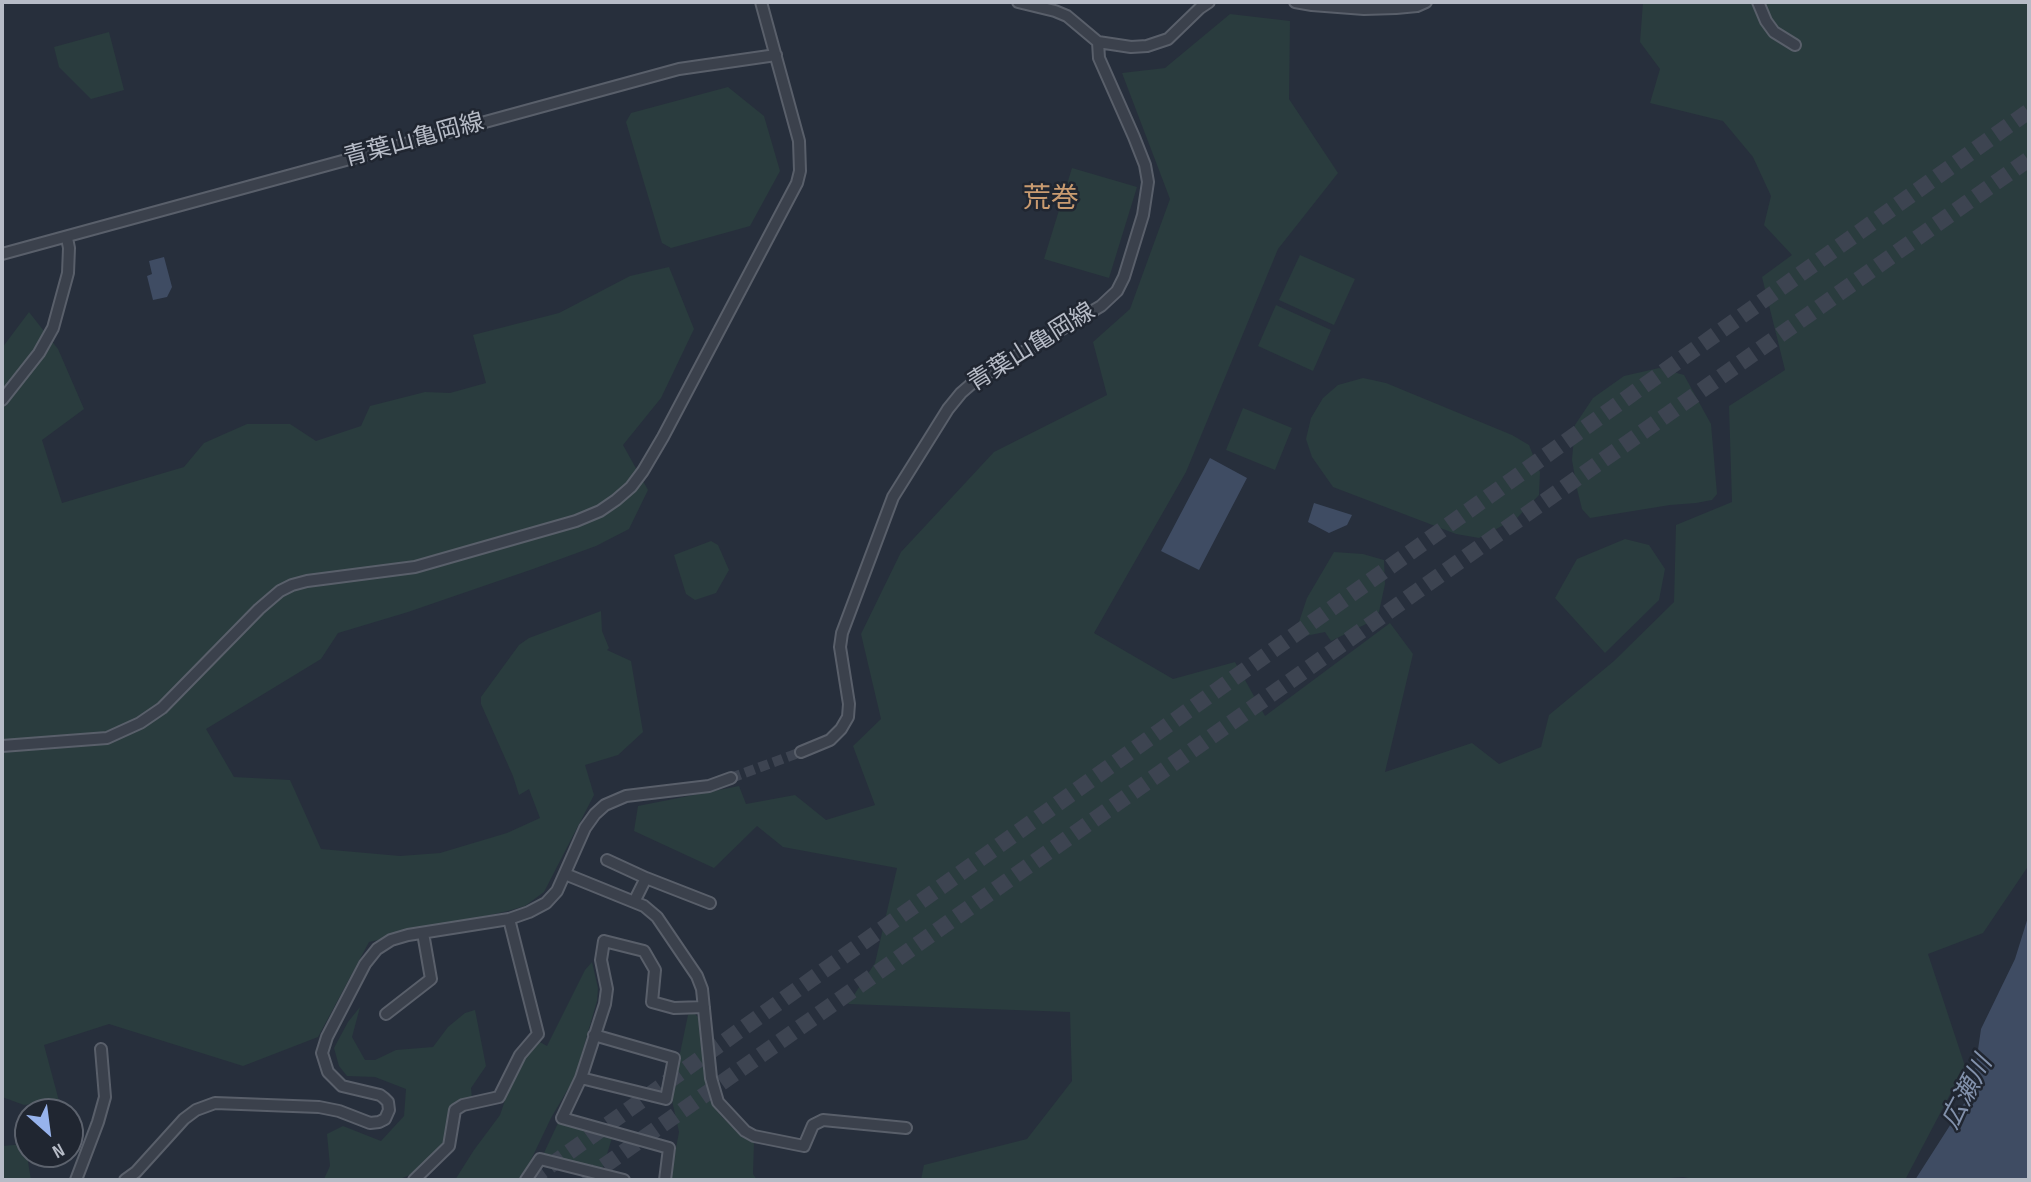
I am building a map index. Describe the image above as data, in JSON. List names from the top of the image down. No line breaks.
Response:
{"streets":{"street":["青葉山亀岡線"]},"districts":["荒巻"],"water":["広瀬川"],"north":"bottom right"}
